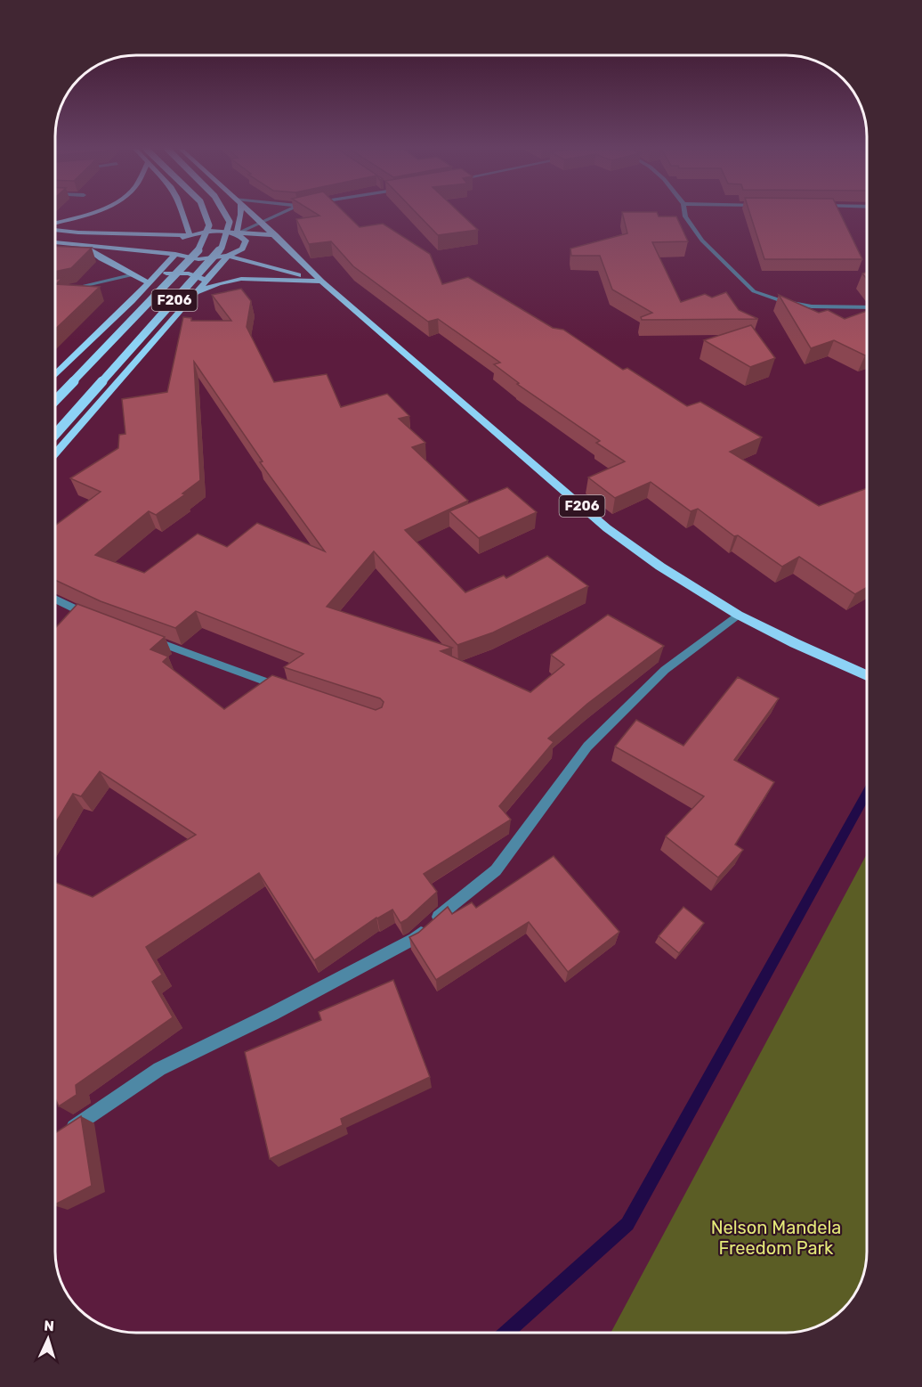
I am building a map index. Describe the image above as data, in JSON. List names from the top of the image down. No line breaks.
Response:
{"streets":{"main road":["F206"]},"parks":["Nelson Mandela Freedom Park"],"north":"top"}
